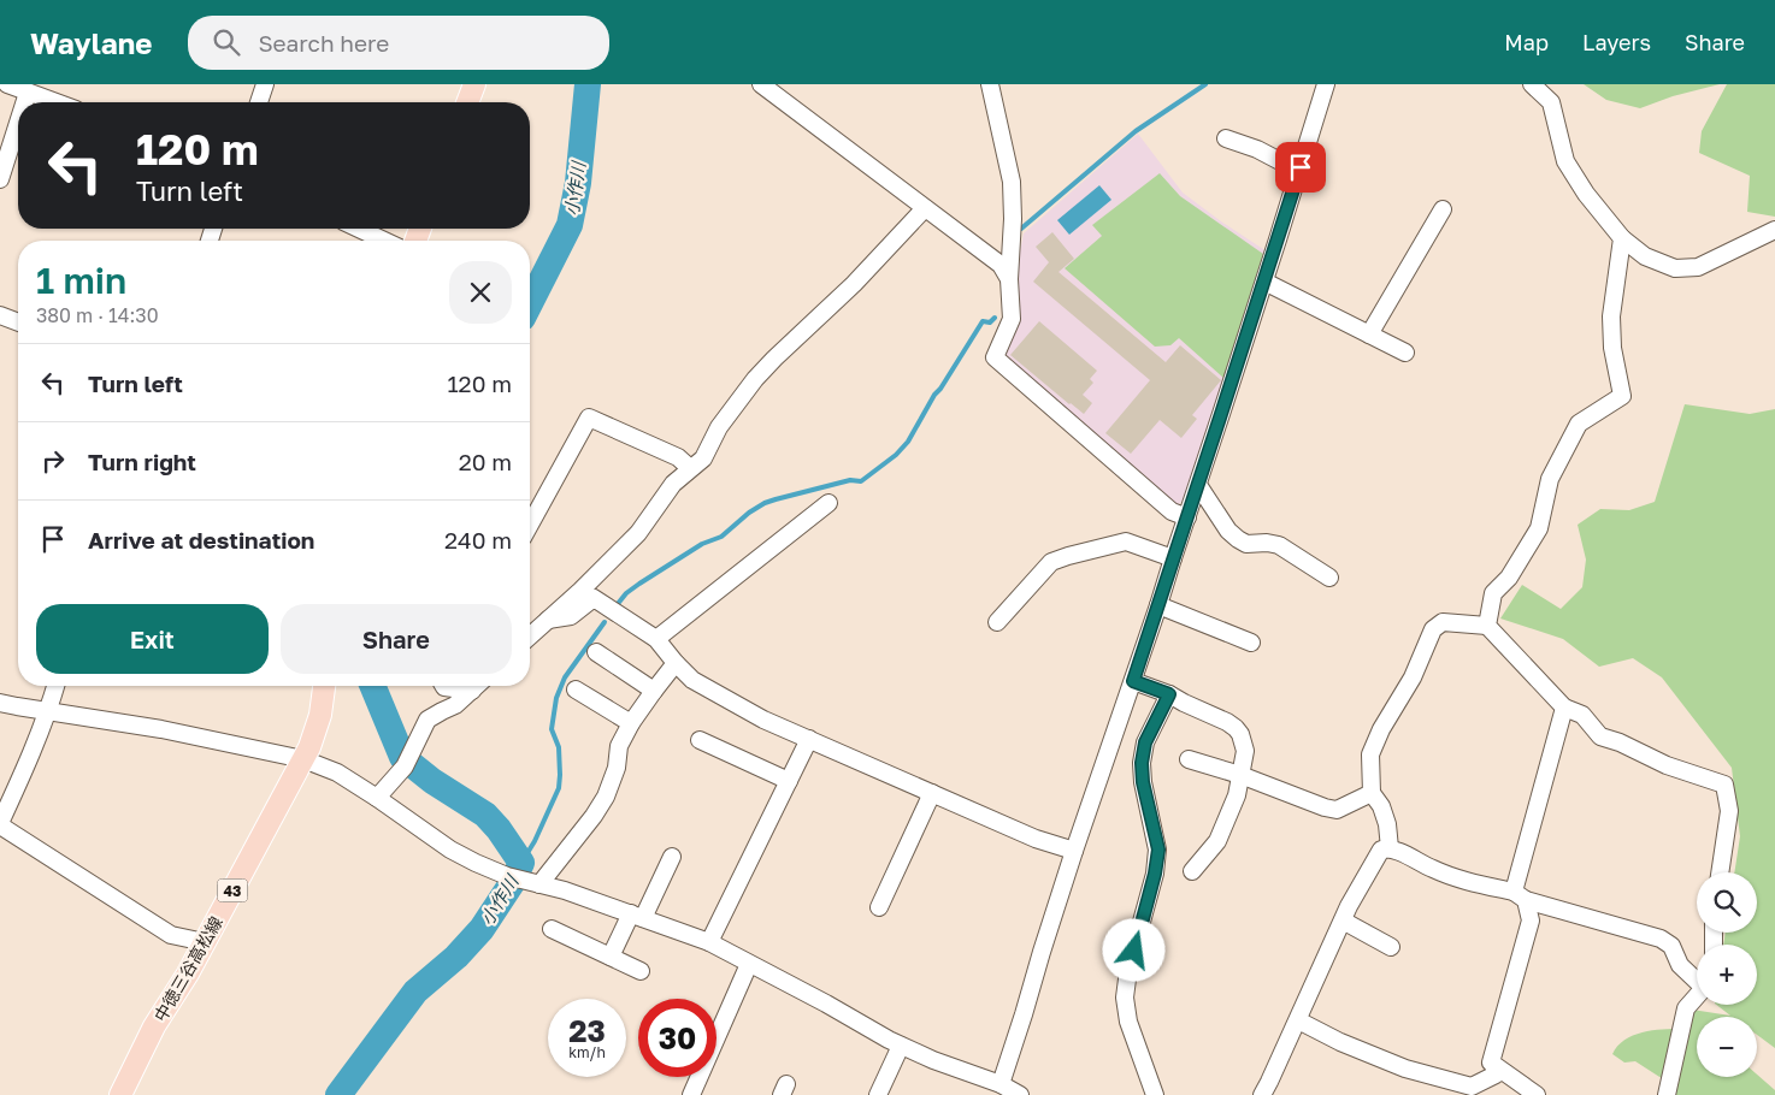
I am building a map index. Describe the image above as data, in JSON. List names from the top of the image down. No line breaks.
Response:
{"streets":{"main road":["43","中徳三谷高松線"]},"water":["小作川"],"page":{"header":"Waylane","search":"Search here","nav":["Map","Layers","Share"],"turn":["120 m","Turn left"],"heading":["1 min","380 m · 14:30"],"list":[{"name":"Turn left","value":"120 m"},{"name":"Turn right","value":"20 m"},{"name":"Arrive at destination","value":"240 m"}],"buttons":["Exit","Share"],"map_buttons":["+","−"],"speed":"23 km/h","limit":"30"}}
